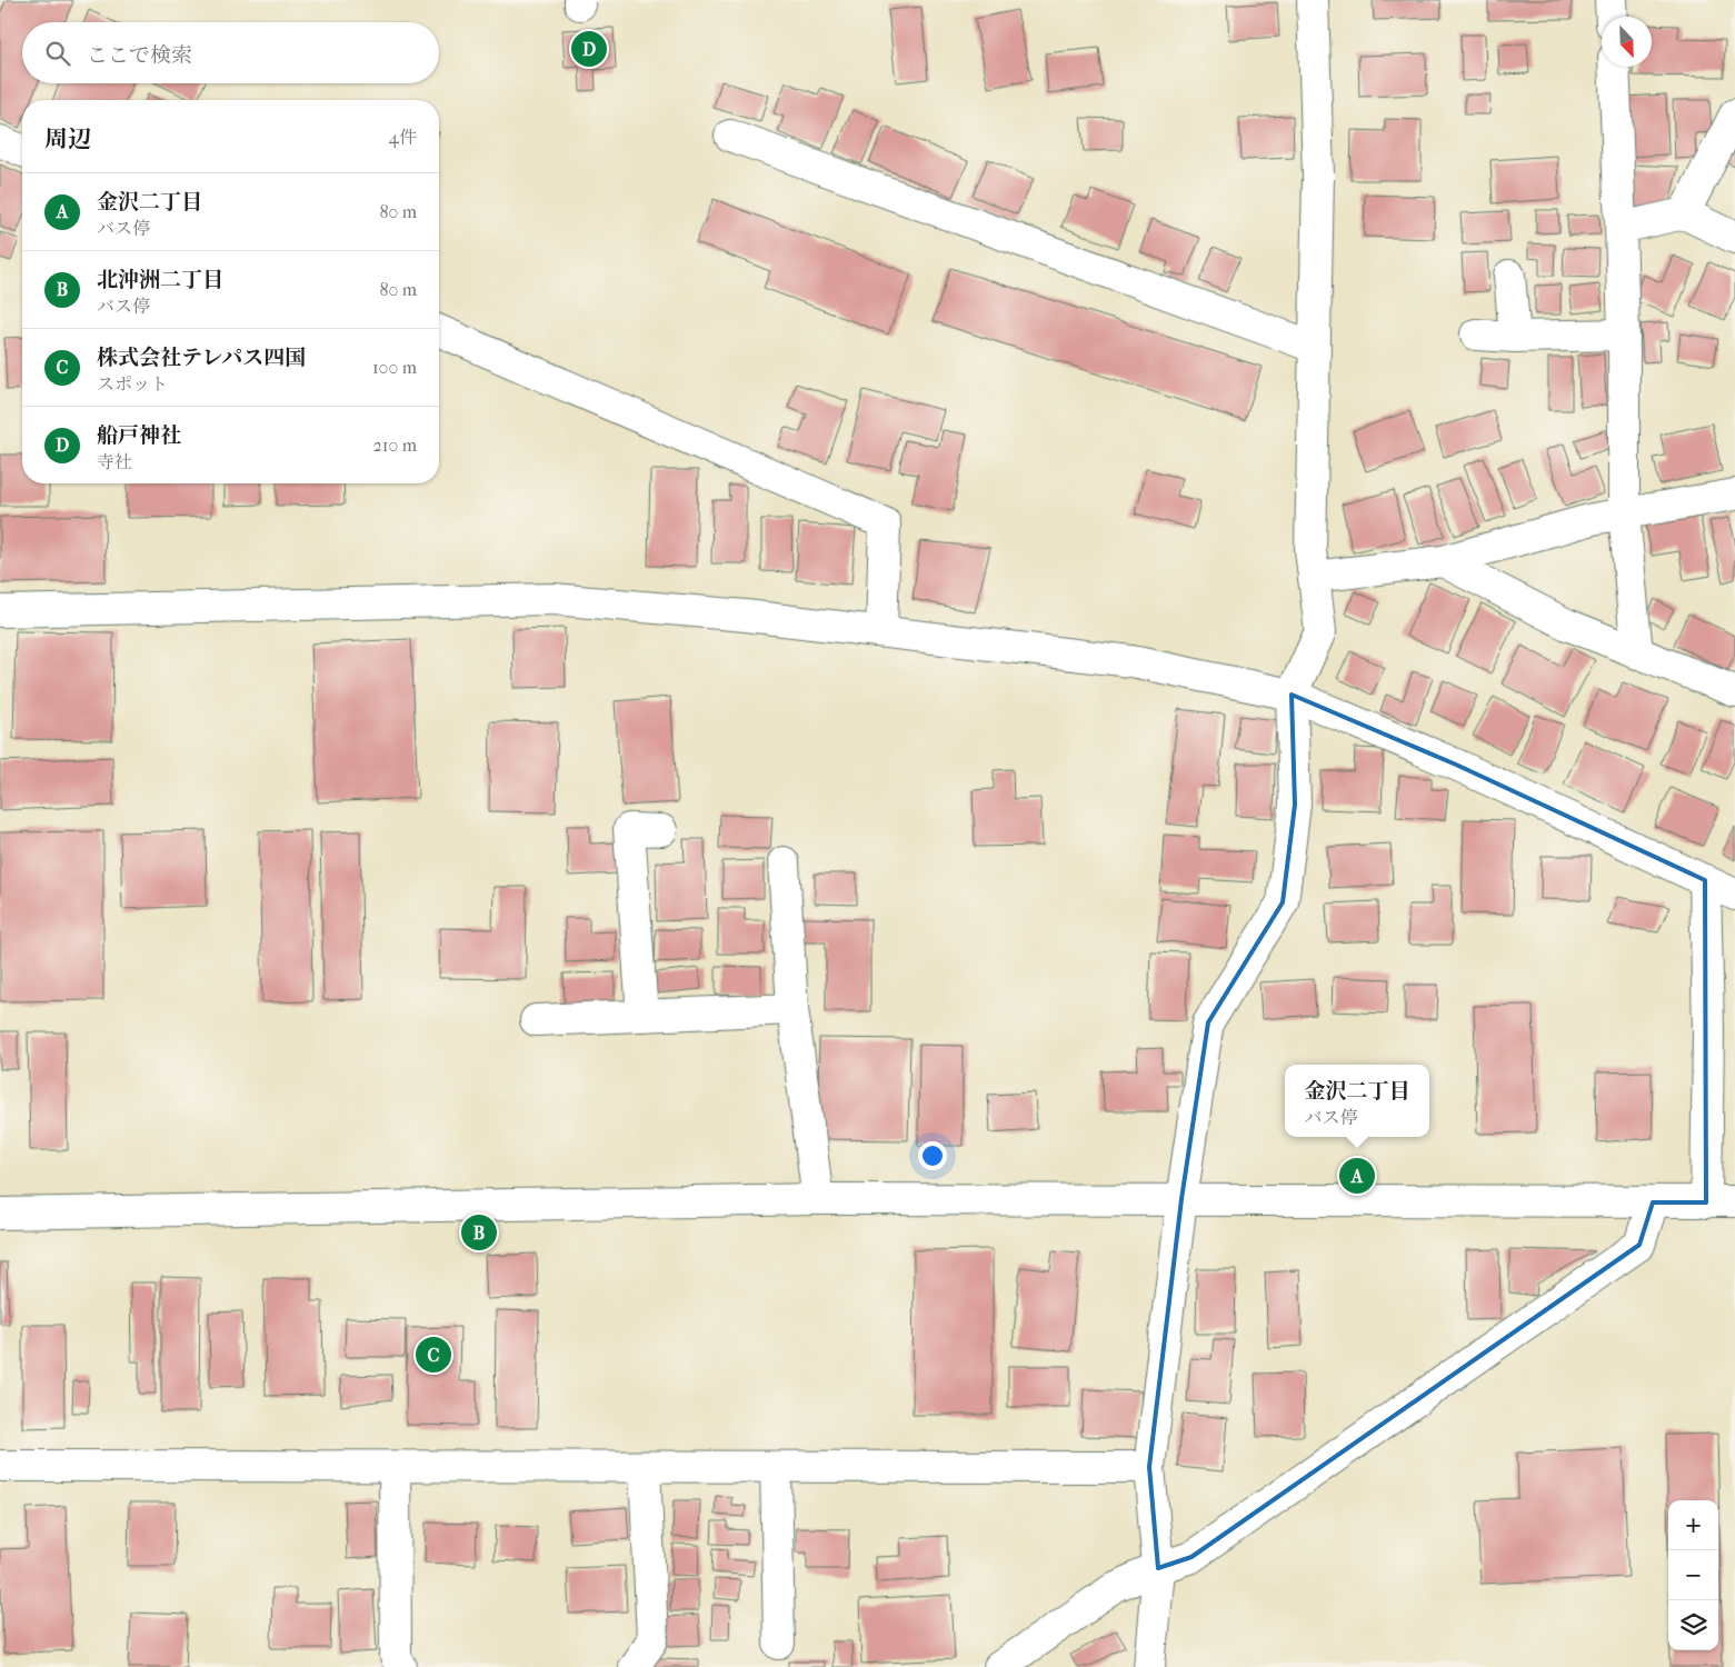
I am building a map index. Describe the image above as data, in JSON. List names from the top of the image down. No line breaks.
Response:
{"north":"bottom right","page":{"search":"ここで検索","pins":["D","A","B","C"],"heading":["周辺","4件"],"list":[{"mark":"A","name":"金沢二丁目","note":"バス停","value":"80 m"},{"mark":"B","name":"北沖洲二丁目","note":"バス停","value":"80 m"},{"mark":"C","name":"株式会社テレパス四国","note":"スポット","value":"100 m"},{"mark":"D","name":"船戸神社","note":"寺社","value":"210 m"}],"popup":["金沢二丁目","バス停"],"map_buttons":["+","−"]}}
